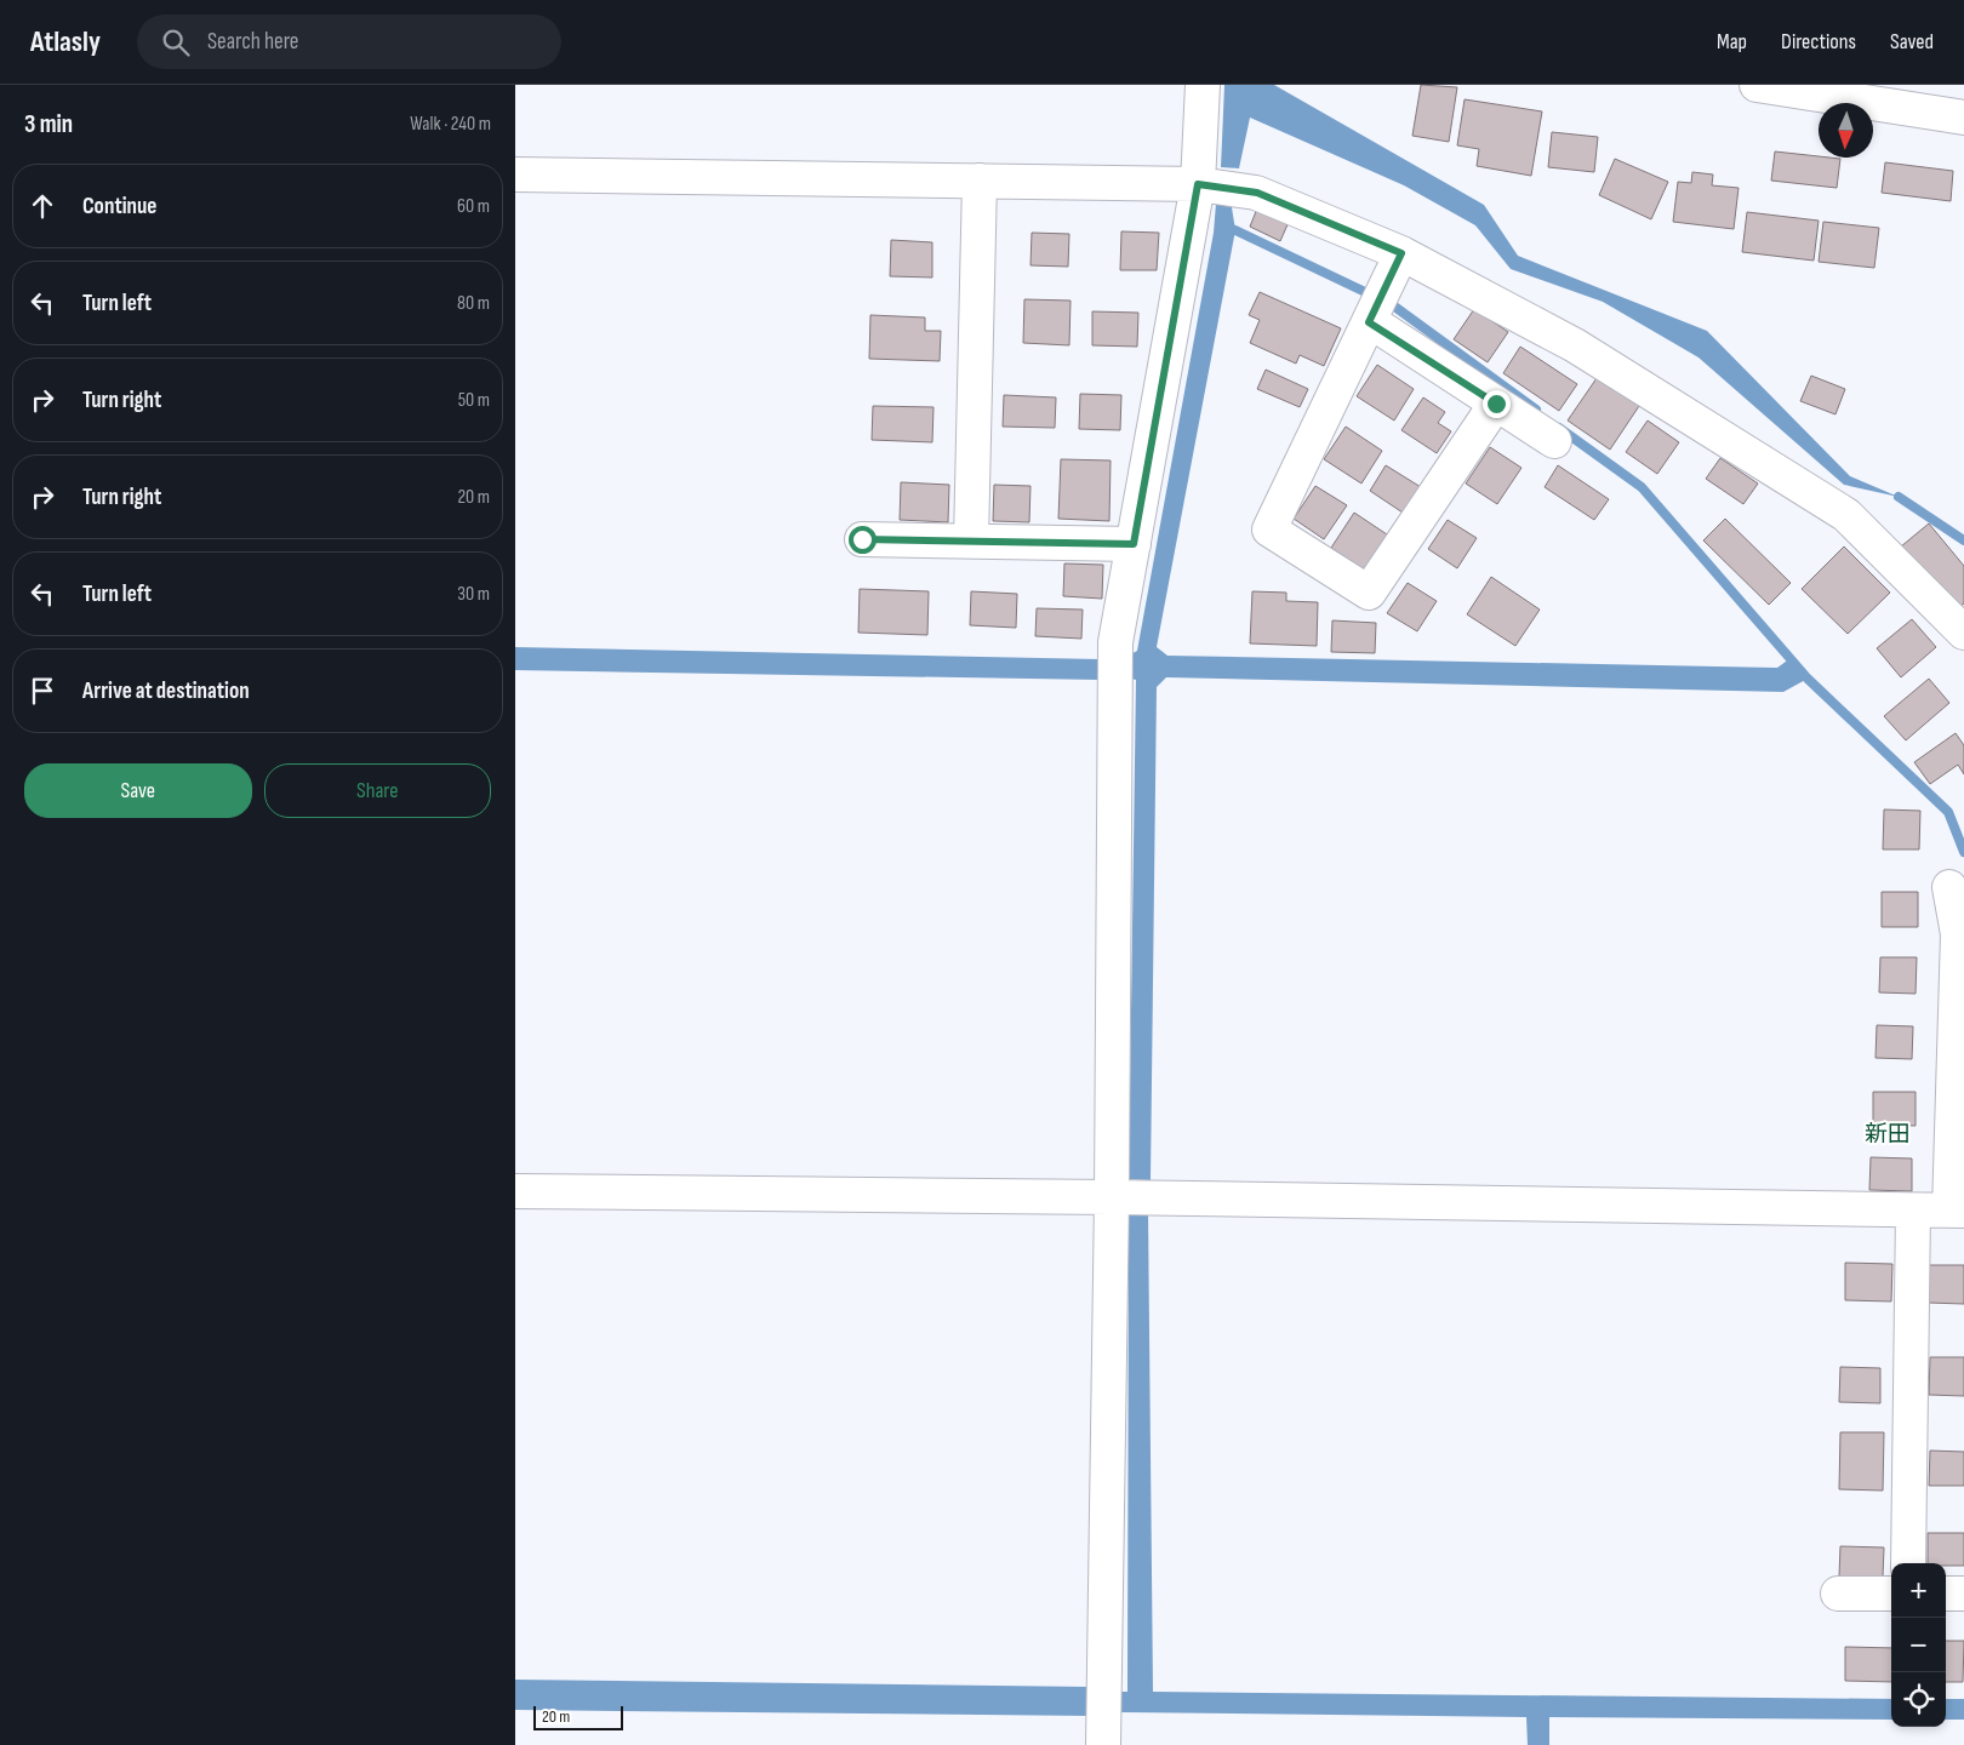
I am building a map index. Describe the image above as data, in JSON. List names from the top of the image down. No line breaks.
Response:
{"districts":["新田"],"scale_bar":"20 m","north":"bottom","page":{"header":"Atlasly","search":"Search here","nav":["Map","Directions","Saved"],"heading":["3 min","Walk · 240 m"],"list":[["Continue","60 m"],["Turn left","80 m"],["Turn right","50 m"],["Turn right","20 m"],["Turn left","30 m"],"Arrive at destination"],"buttons":["Save","Share"],"map_buttons":["+","−"],"scale":"20 m"}}
